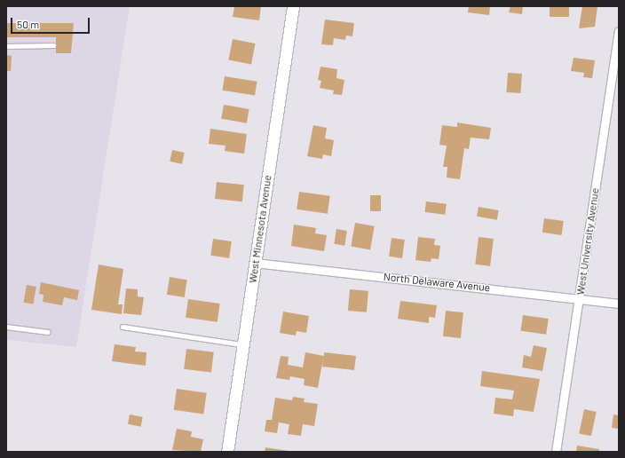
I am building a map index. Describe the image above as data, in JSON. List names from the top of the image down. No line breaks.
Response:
{"streets":{"street":["West Minnesota Avenue","West University Avenue","North Delaware Avenue"]},"crossings":[["West Minnesota Avenue","North Delaware Avenue"],["West University Avenue","North Delaware Avenue"]],"scale_bar":"50 m"}
